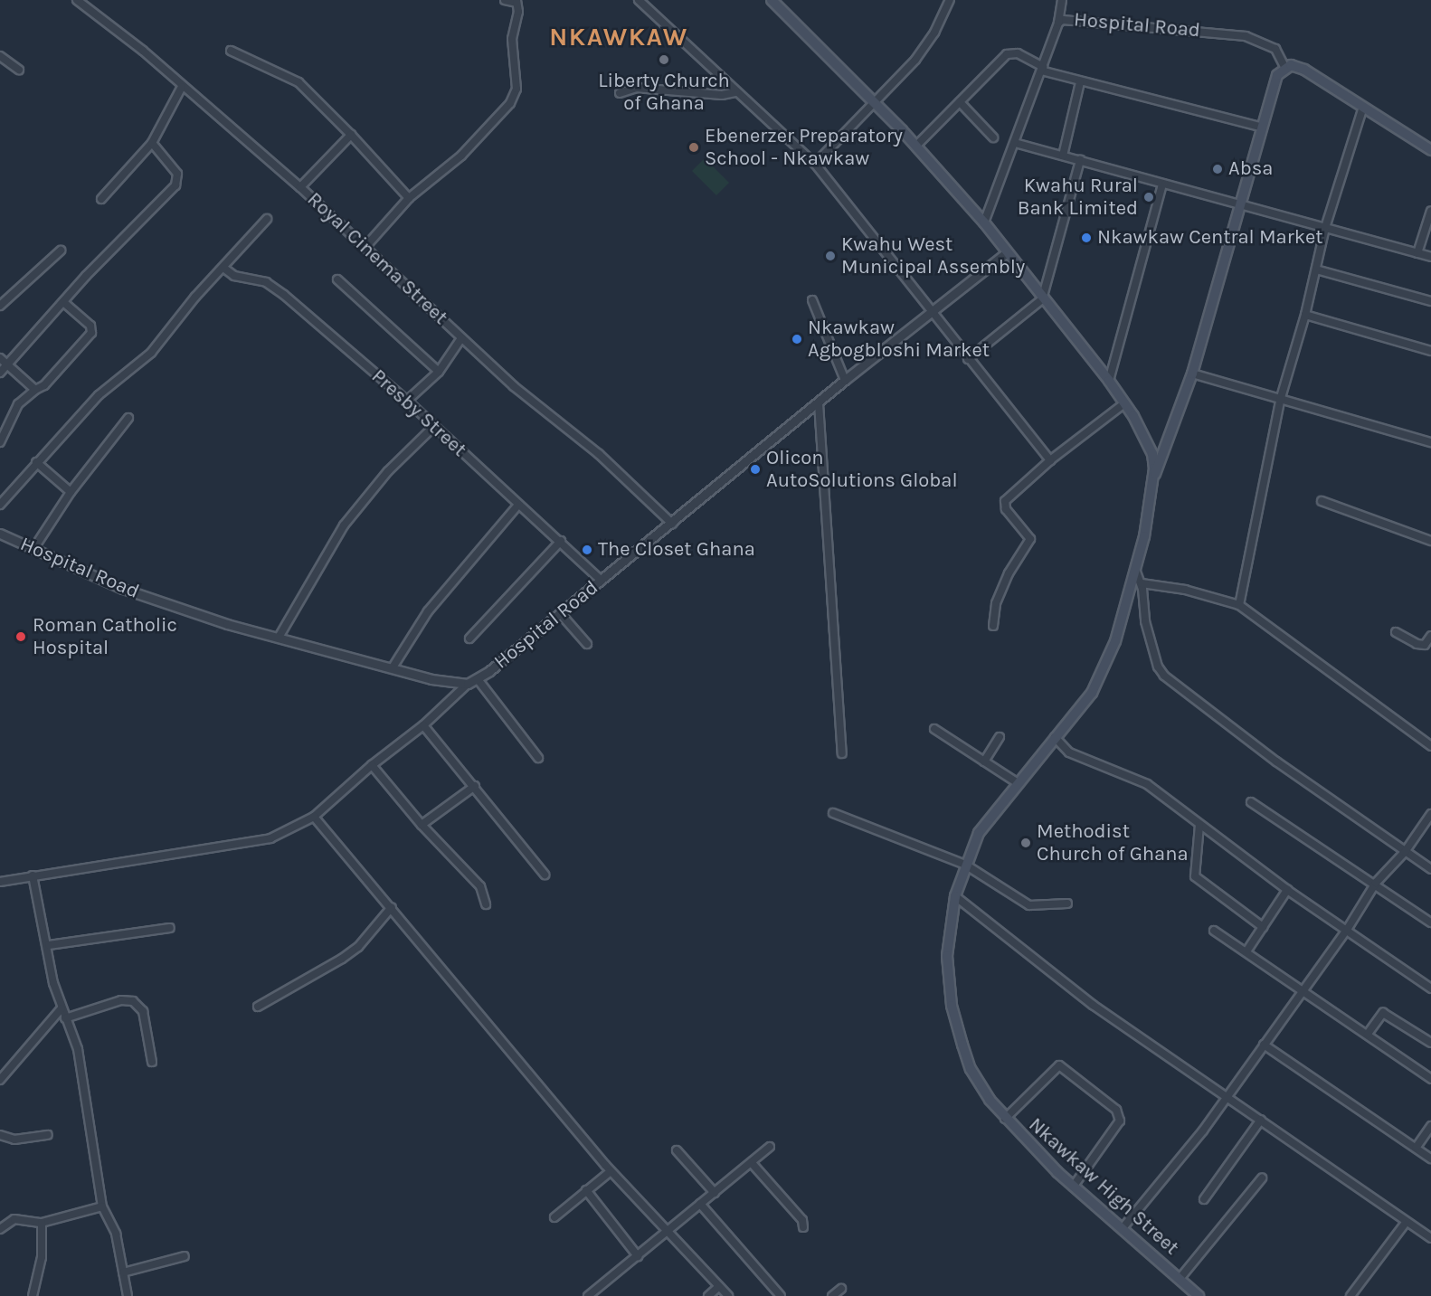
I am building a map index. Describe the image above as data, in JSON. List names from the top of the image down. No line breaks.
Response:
{"streets":{"main road":["Nkawkaw High Street"],"street":["Hospital Road","Royal Cinema Street","Presby Street"]},"crossings":[["Hospital Road","Royal Cinema Street"],["Hospital Road","Presby Street"],["Hospital Road","Nkawkaw High Street"]],"districts":["NKAWKAW"],"places":["Liberty Church of Ghana","Ebenerzer Preparatory School - Nkawkaw","Absa","Kwahu Rural Bank Limited","Nkawkaw Central Market","Kwahu West Municipal Assembly","Nkawkaw Agbogbloshi Market","Olicon AutoSolutions Global","The Closet Ghana","Roman Catholic Hospital","Methodist Church of Ghana"]}
